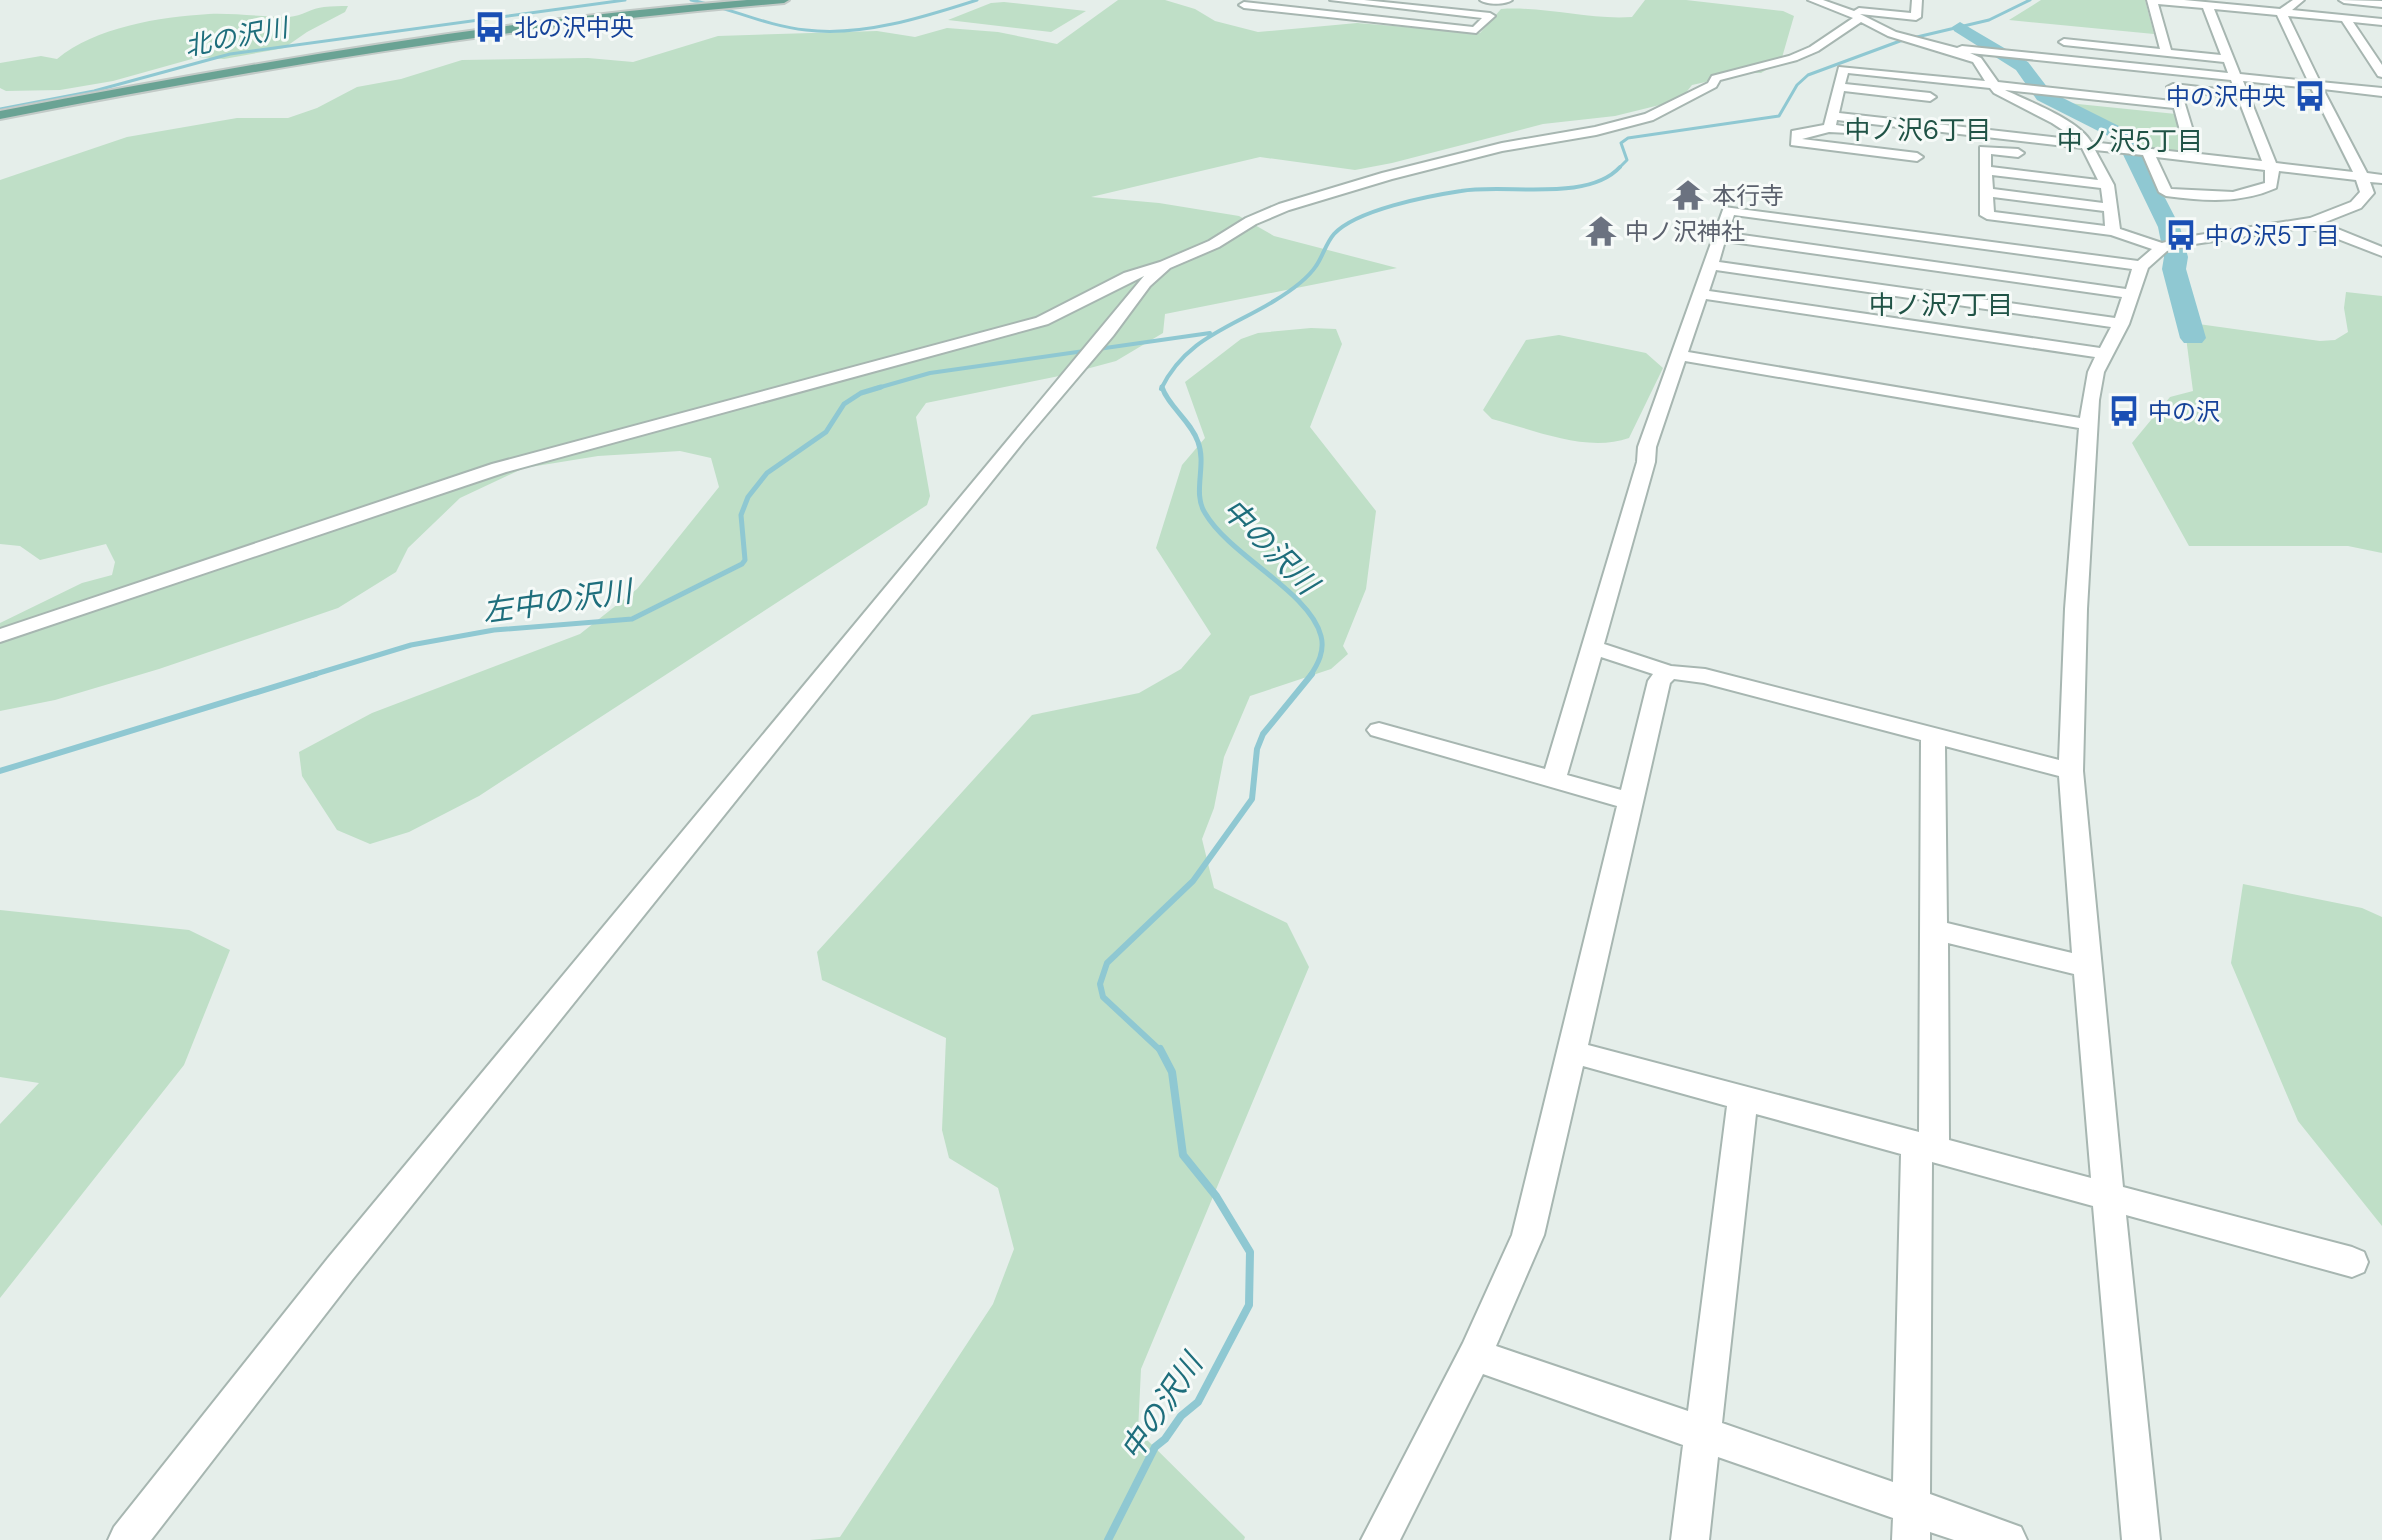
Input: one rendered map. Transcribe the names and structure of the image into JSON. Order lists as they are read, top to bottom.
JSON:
{
  "districts": ["中ノ沢6丁目", "中ノ沢5丁目", "中ノ沢7丁目"],
  "water": ["北の沢川", "中の沢川", "左中の沢川"],
  "places": {
    "bus stop": [
      "北の沢中央",
      "中の沢中央",
      "中の沢5丁目",
      "中の沢"
    ],
    "temple": ["本行寺", "中ノ沢神社"]
  }
}
